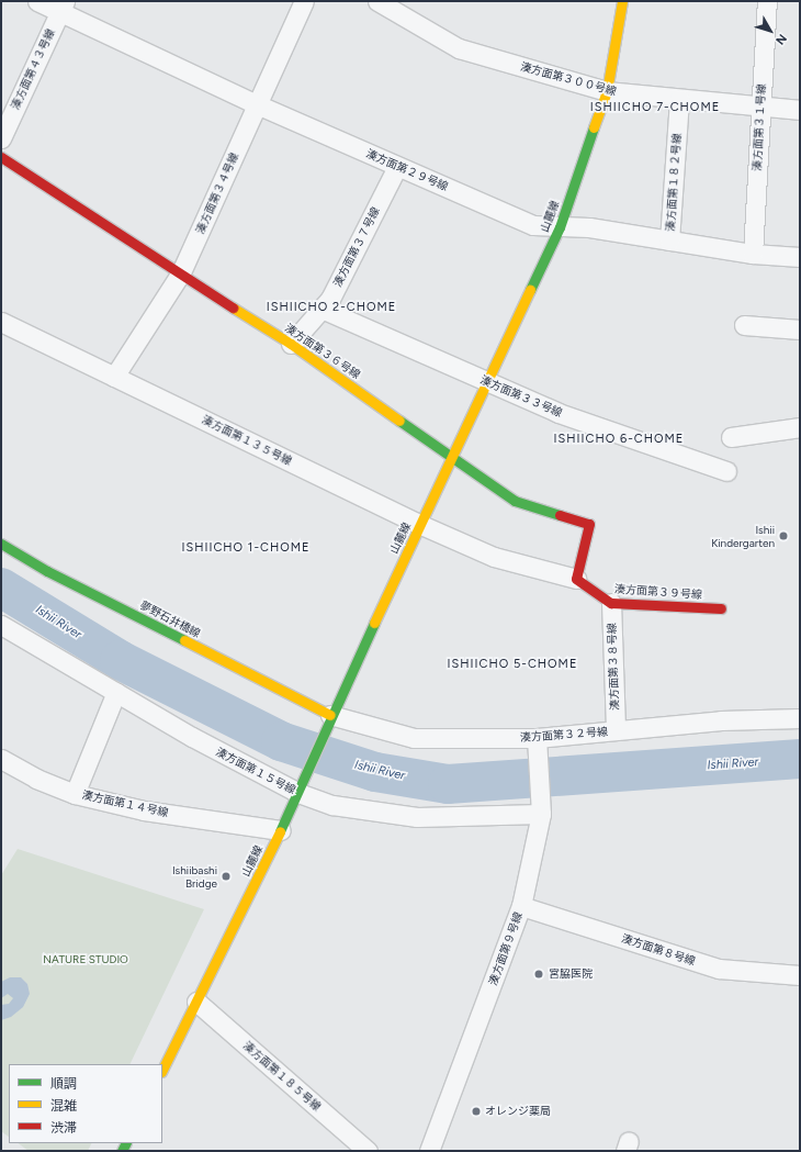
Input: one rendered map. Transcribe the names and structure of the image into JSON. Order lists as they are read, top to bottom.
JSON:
{
  "streets": {
    "street": [
      "湊方面第４３号線",
      "湊方面第３００号線",
      "湊方面第３１号線",
      "湊方面第２９号線",
      "湊方面第１８２号線",
      "湊方面第３４号線",
      "山麓線",
      "湊方面第３７号線",
      "湊方面第３６号線",
      "湊方面第３３号線",
      "湊方面第１３５号線",
      "湊方面第３９号線",
      "夢野石井橋線",
      "湊方面第３８号線",
      "湊方面第３２号線",
      "湊方面第１５号線",
      "湊方面第１４号線",
      "湊方面第９号線",
      "湊方面第８号線",
      "湊方面第１８５号線"
    ]
  },
  "crossings": [
    ["湊方面第４３号線", "湊方面第２９号線"],
    ["湊方面第３００号線", "湊方面第３１号線"],
    ["湊方面第３００号線", "湊方面第１８２号線"],
    ["湊方面第３００号線", "山麓線"],
    ["湊方面第３１号線", "湊方面第２９号線"],
    ["湊方面第２９号線", "湊方面第１８２号線"],
    ["湊方面第２９号線", "湊方面第３４号線"],
    ["湊方面第２９号線", "山麓線"],
    ["湊方面第２９号線", "湊方面第３７号線"],
    ["湊方面第３４号線", "湊方面第３６号線"],
    ["湊方面第３４号線", "湊方面第１３５号線"],
    ["山麓線", "湊方面第３６号線"],
    ["山麓線", "湊方面第３３号線"],
    ["山麓線", "湊方面第１３５号線"],
    ["山麓線", "夢野石井橋線"],
    ["山麓線", "湊方面第３２号線"],
    ["山麓線", "湊方面第１５号線"],
    ["山麓線", "湊方面第１４号線"],
    ["山麓線", "湊方面第１８５号線"],
    ["湊方面第３７号線", "湊方面第３６号線"],
    ["湊方面第３７号線", "湊方面第３３号線"],
    ["湊方面第３６号線", "湊方面第１３５号線"],
    ["湊方面第３６号線", "湊方面第３９号線"],
    ["湊方面第１３５号線", "湊方面第３９号線"],
    ["湊方面第３９号線", "湊方面第３８号線"],
    ["夢野石井橋線", "湊方面第３２号線"],
    ["湊方面第３８号線", "湊方面第３２号線"],
    ["湊方面第３２号線", "湊方面第９号線"],
    ["湊方面第１５号線", "湊方面第９号線"],
    ["湊方面第９号線", "湊方面第８号線"]
  ],
  "districts": [
    "ISHIICHO 7-CHOME",
    "ISHIICHO 2-CHOME",
    "ISHIICHO 6-CHOME",
    "ISHIICHO 1-CHOME",
    "ISHIICHO 5-CHOME"
  ],
  "water": ["Ishii River"],
  "parks": ["NATURE STUDIO"],
  "places": [
    "Ishii Kindergarten",
    "Ishiibashi Bridge",
    "宮脇医院",
    "オレンジ薬局"
  ],
  "legend": ["順調", "混雑", "渋滞"],
  "north": "bottom right"
}
